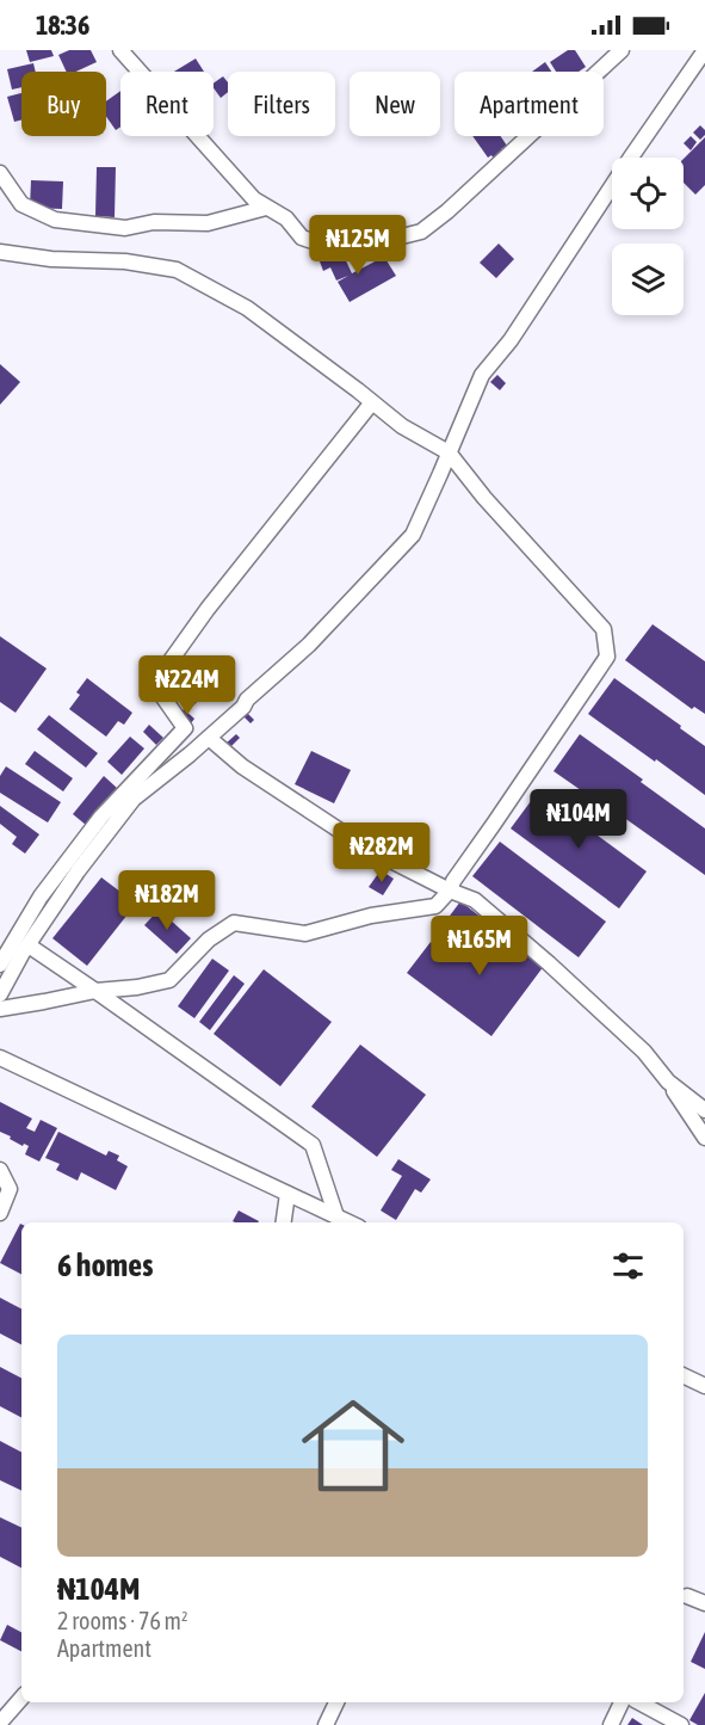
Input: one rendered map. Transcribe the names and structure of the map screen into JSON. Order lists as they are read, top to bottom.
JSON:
{
  "page": {
    "status": "18:36",
    "chip": [
      "Buy",
      "Rent",
      "Filters",
      "New",
      "Apartment"
    ],
    "price": [
      "₦125M",
      "₦224M",
      "₦104M",
      "₦282M",
      "₦182M",
      "₦165M"
    ],
    "heading": "6 homes",
    "list": [
      {
        "name": "₦104M",
        "note": "2 rooms · 76 m² · Apartment"
      }
    ]
  }
}
